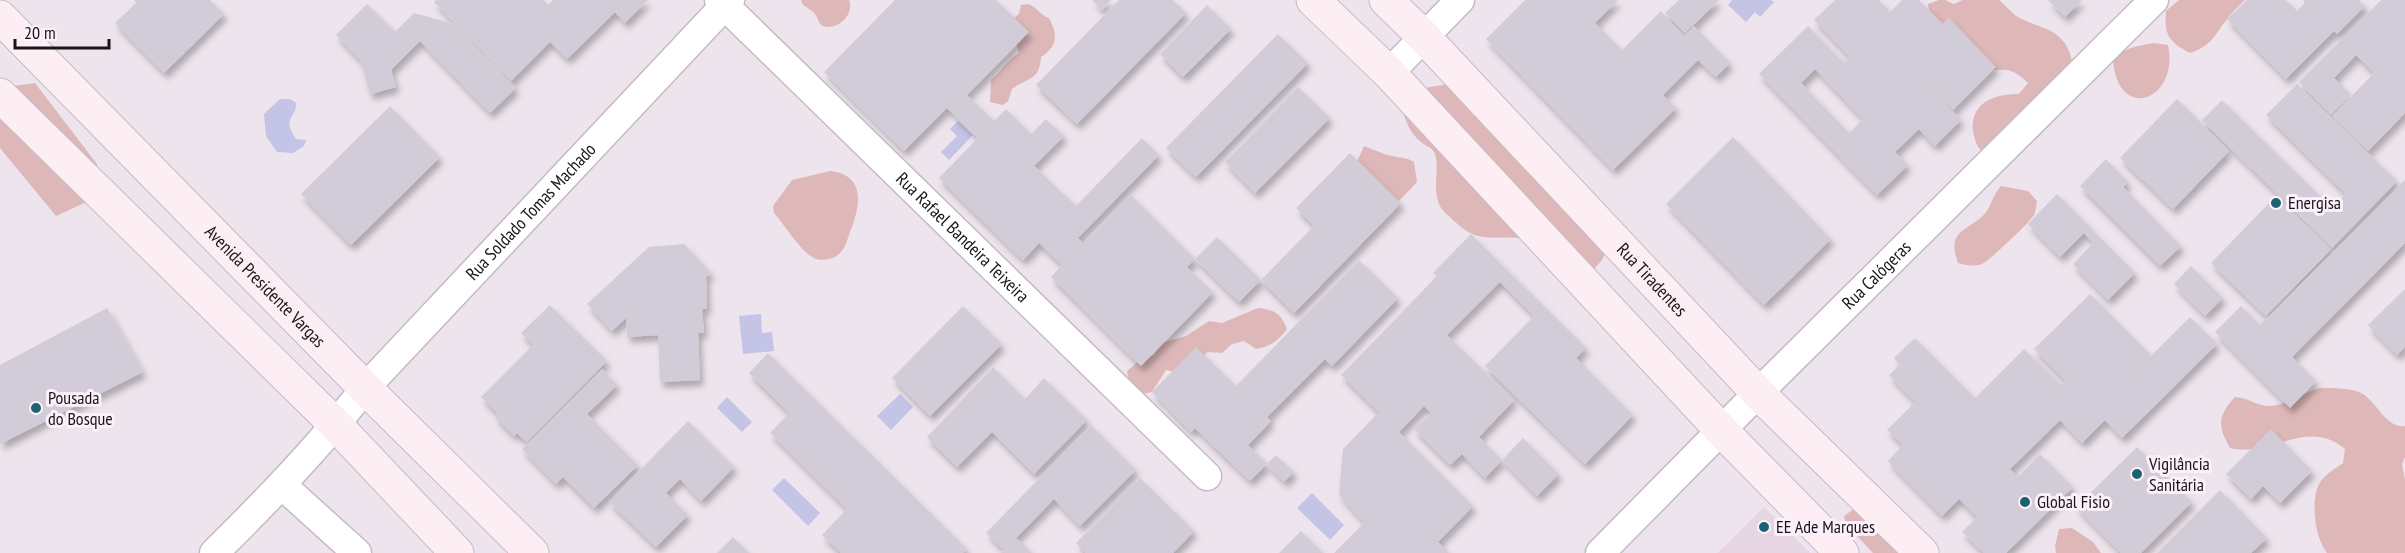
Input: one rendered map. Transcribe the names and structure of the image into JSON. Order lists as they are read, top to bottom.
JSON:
{
  "streets": {
    "main road": ["Rua Tiradentes", "Avenida Presidente Vargas"],
    "street": ["Rua Soldado Tomas Machado", "Rua Rafael Bandeira Teixeira", "Rua Calógeras"]
  },
  "crossings": [
    ["Rua Soldado Tomas Machado", "Rua Rafael Bandeira Teixeira"],
    ["Rua Soldado Tomas Machado", "Avenida Presidente Vargas"],
    ["Rua Calógeras", "Rua Tiradentes"]
  ],
  "places": [
    "Energisa",
    "Pousada do Bosque",
    "Vigilância Sanitária",
    "Global Fisio",
    "EE Ade Marques"
  ],
  "scale_bar": "20 m"
}
